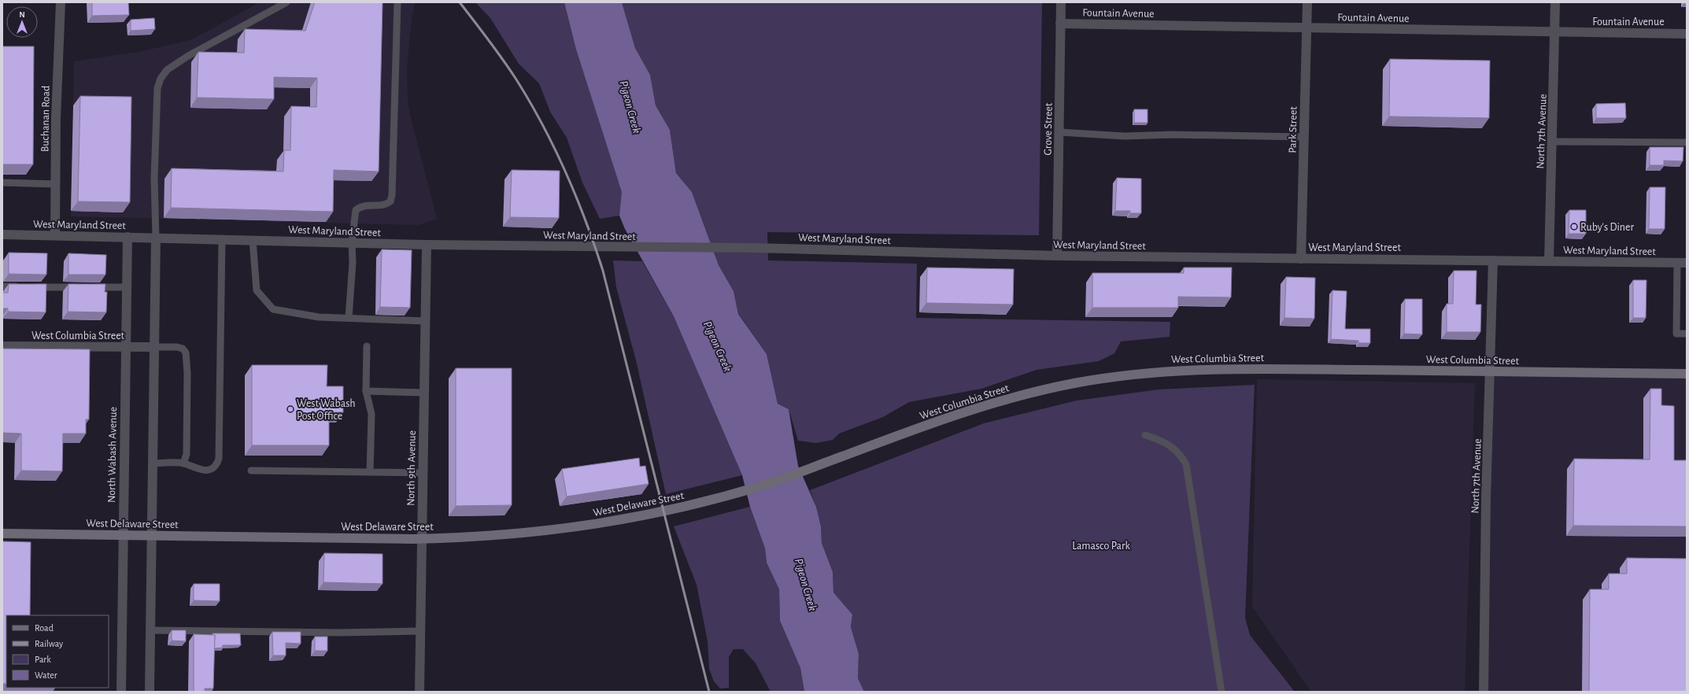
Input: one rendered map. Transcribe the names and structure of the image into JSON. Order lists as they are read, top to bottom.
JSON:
{
  "streets": {
    "main road": ["West Columbia Street", "West Delaware Street"],
    "street": [
      "Fountain Avenue",
      "Buchanan Road",
      "Grove Street",
      "Park Street",
      "North 7th Avenue",
      "West Maryland Street",
      "North Wabash Avenue",
      "North 9th Avenue"
    ]
  },
  "crossings": [
    ["Fountain Avenue", "Grove Street"],
    ["Fountain Avenue", "Park Street"],
    ["Fountain Avenue", "North 7th Avenue"],
    ["Buchanan Road", "West Maryland Street"],
    ["Grove Street", "West Maryland Street"],
    ["Park Street", "West Maryland Street"],
    ["North 7th Avenue", "West Maryland Street"],
    ["North 7th Avenue", "West Columbia Street"],
    ["West Maryland Street", "North Wabash Avenue"],
    ["West Maryland Street", "North 9th Avenue"],
    ["West Columbia Street", "North Wabash Avenue"],
    ["West Columbia Street", "West Delaware Street"],
    ["North Wabash Avenue", "West Delaware Street"]
  ],
  "water": ["Pigeon Creek"],
  "parks": ["Lamasco Park"],
  "places": ["Ruby's Diner", "West Wabash Post Office"],
  "legend": [
    "Road",
    "Railway",
    "Park",
    "Water"
  ],
  "north": "top"
}
